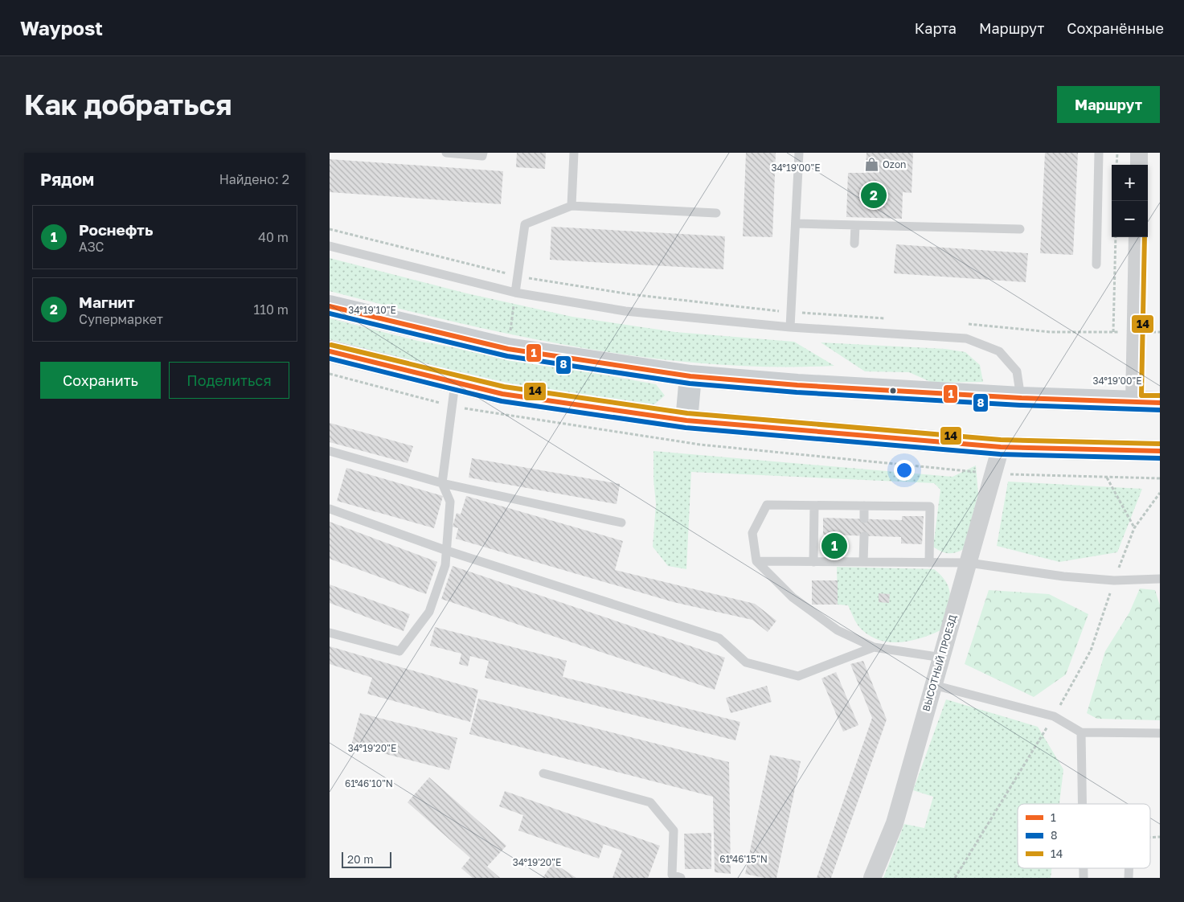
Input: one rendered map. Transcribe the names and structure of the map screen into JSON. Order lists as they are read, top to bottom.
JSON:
{
  "streets": {
    "street": ["ВЫСОТНЫЙ ПРОЕЗД"]
  },
  "places": {
    "shop": ["Ozon"]
  },
  "lines": ["transit line 14", "transit line 1", "transit line 8"],
  "legend": ["1", "8", "14"],
  "scale_bar": "20 m",
  "page": {
    "header": "Waypost",
    "nav": ["Карта", "Маршрут", "Сохранённые"],
    "buttons": [
      "Маршрут",
      ["Сохранить", "Поделиться"]
    ],
    "title": "Как добраться",
    "heading": ["Рядом", "Найдено: 2"],
    "map_buttons": ["+", "−"],
    "pins": ["2", "1"],
    "list": [
      {
        "mark": "1",
        "name": "Роснефть",
        "note": "АЗС",
        "value": "40 m"
      },
      {
        "mark": "2",
        "name": "Магнит",
        "note": "Супермаркет",
        "value": "110 m"
      }
    ],
    "scale": "20 m"
  },
  "coordinates": [
    "34°19'00\"E",
    "34°19'10\"E",
    "34°19'20\"E",
    "61°46'10\"N",
    "61°46'15\"N"
  ]
}
